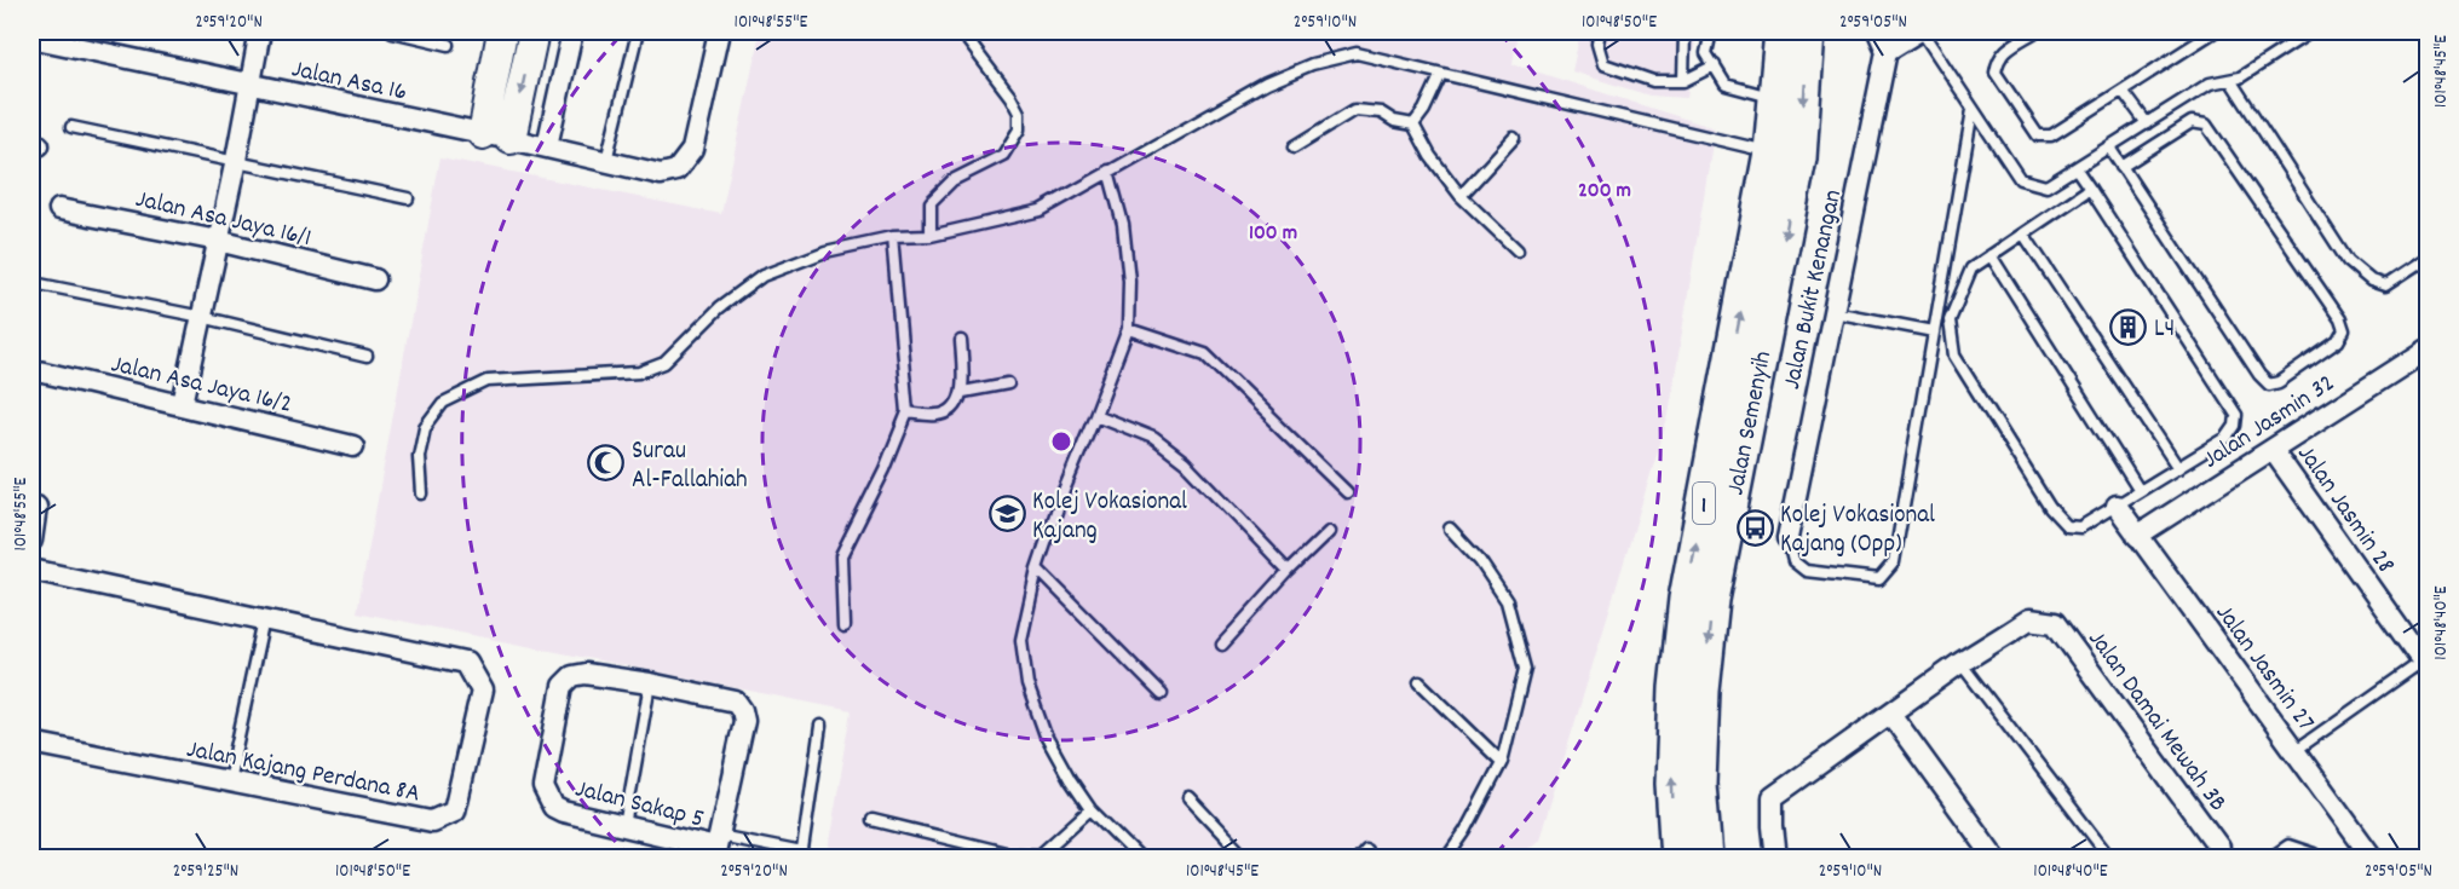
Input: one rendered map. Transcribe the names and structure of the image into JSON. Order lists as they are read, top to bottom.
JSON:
{
  "streets": {
    "main road": ["Jalan Semenyih", "1"],
    "street": [
      "Jalan Asa 16",
      "Jalan Asa Jaya 16/1",
      "Jalan Bukit Kenangan",
      "Jalan Asa Jaya 16/2",
      "Jalan Jasmin 32",
      "Jalan Jasmin 28",
      "Jalan Jasmin 27",
      "Jalan Damai Mewah 3B",
      "Jalan Kajang Perdana 8A",
      "Jalan Sakap 5"
    ]
  },
  "crossings": [
    ["Jalan Jasmin 32", "Jalan Jasmin 28"],
    ["Jalan Jasmin 32", "Jalan Jasmin 27"]
  ],
  "places": {
    "building": ["L4"],
    "mosque": ["Surau Al-Fallahiah"],
    "school or university": ["Kolej Vokasional Kajang"],
    "bus stop": ["Kolej Vokasional Kajang (Opp)"]
  },
  "coordinates": [
    "2°59'20\"N",
    "101°48'55\"E",
    "2°59'10\"N",
    "101°48'50\"E",
    "2°59'05\"N",
    "101°48'45\"E",
    "101°48'40\"E",
    "2°59'25\"N"
  ],
  "rings": ["200 m", "100 m"]
}
